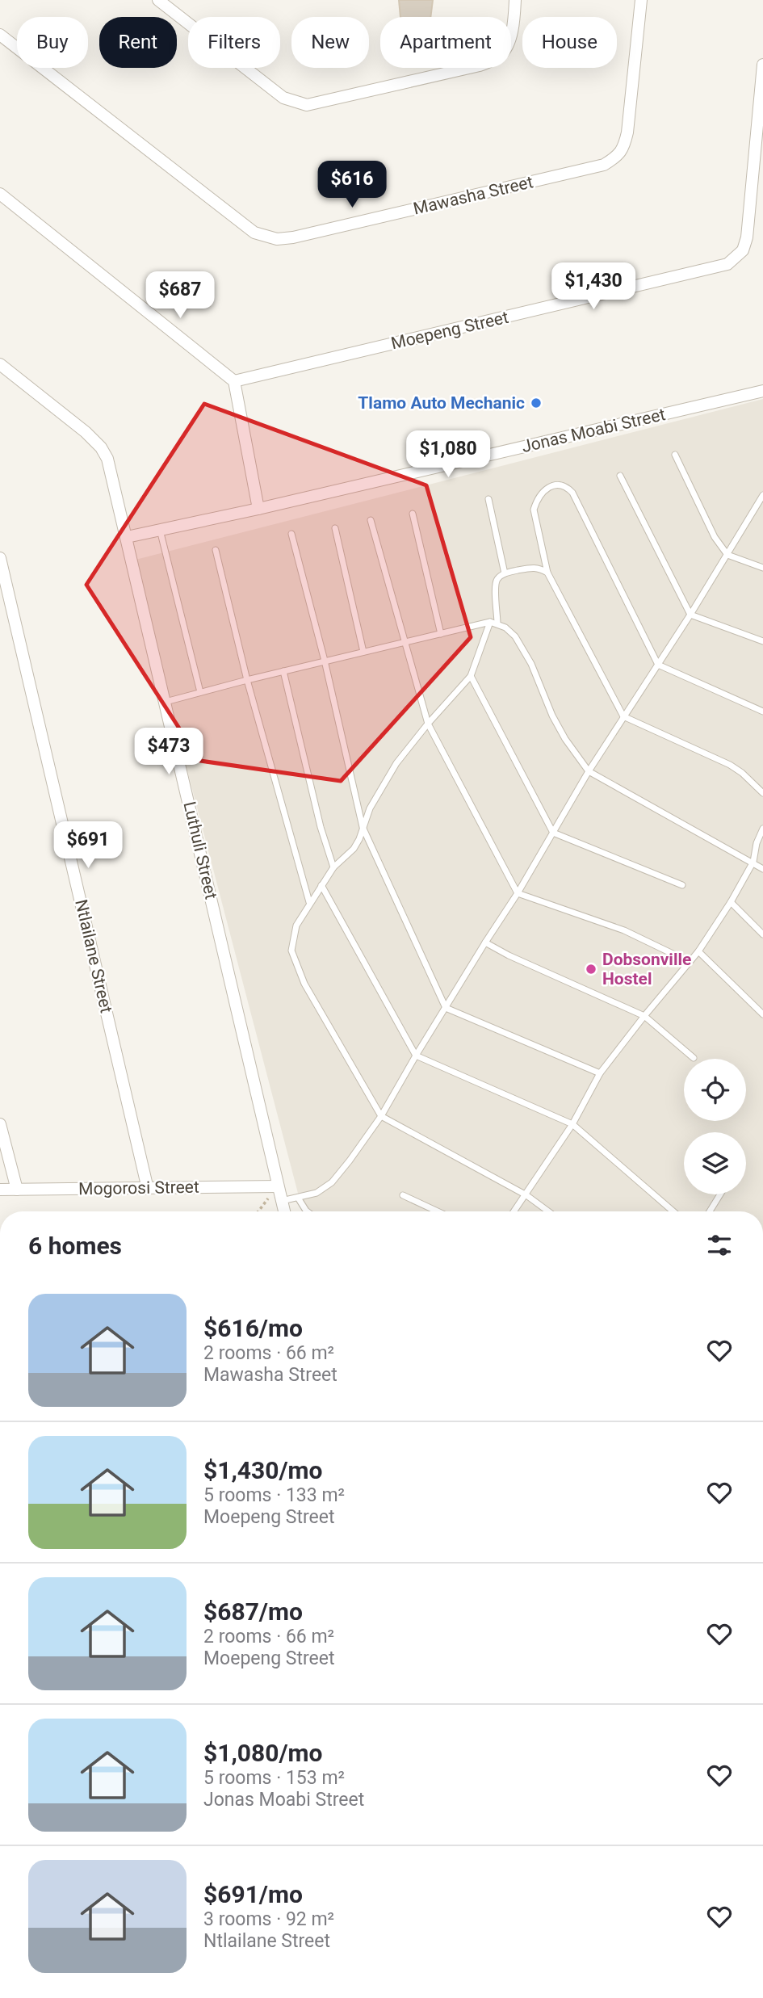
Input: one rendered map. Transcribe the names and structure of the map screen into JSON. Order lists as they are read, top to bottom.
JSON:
{
  "streets": {
    "street": [
      "Mawasha Street",
      "Moepeng Street",
      "Jonas Moabi Street",
      "Luthuli Street",
      "Ntlailane Street",
      "Mogorosi Street"
    ]
  },
  "crossings": [
    ["Jonas Moabi Street", "Luthuli Street"],
    ["Luthuli Street", "Mogorosi Street"],
    ["Ntlailane Street", "Mogorosi Street"]
  ],
  "places": ["Tlamo Auto Mechanic", "Dobsonville Hostel"],
  "page": {
    "chip": [
      "Buy",
      "Rent",
      "Filters",
      "New",
      "Apartment",
      "House"
    ],
    "price": [
      "$616",
      "$1,430",
      "$687",
      "$1,080",
      "$473",
      "$691"
    ],
    "heading": "6 homes",
    "list": [
      {
        "name": "$616/mo",
        "note": "2 rooms · 66 m² · Mawasha Street"
      },
      {
        "name": "$1,430/mo",
        "note": "5 rooms · 133 m² · Moepeng Street"
      },
      {
        "name": "$687/mo",
        "note": "2 rooms · 66 m² · Moepeng Street"
      },
      {
        "name": "$1,080/mo",
        "note": "5 rooms · 153 m² · Jonas Moabi Street"
      },
      {
        "name": "$691/mo",
        "note": "3 rooms · 92 m² · Ntlailane Street"
      }
    ]
  }
}
